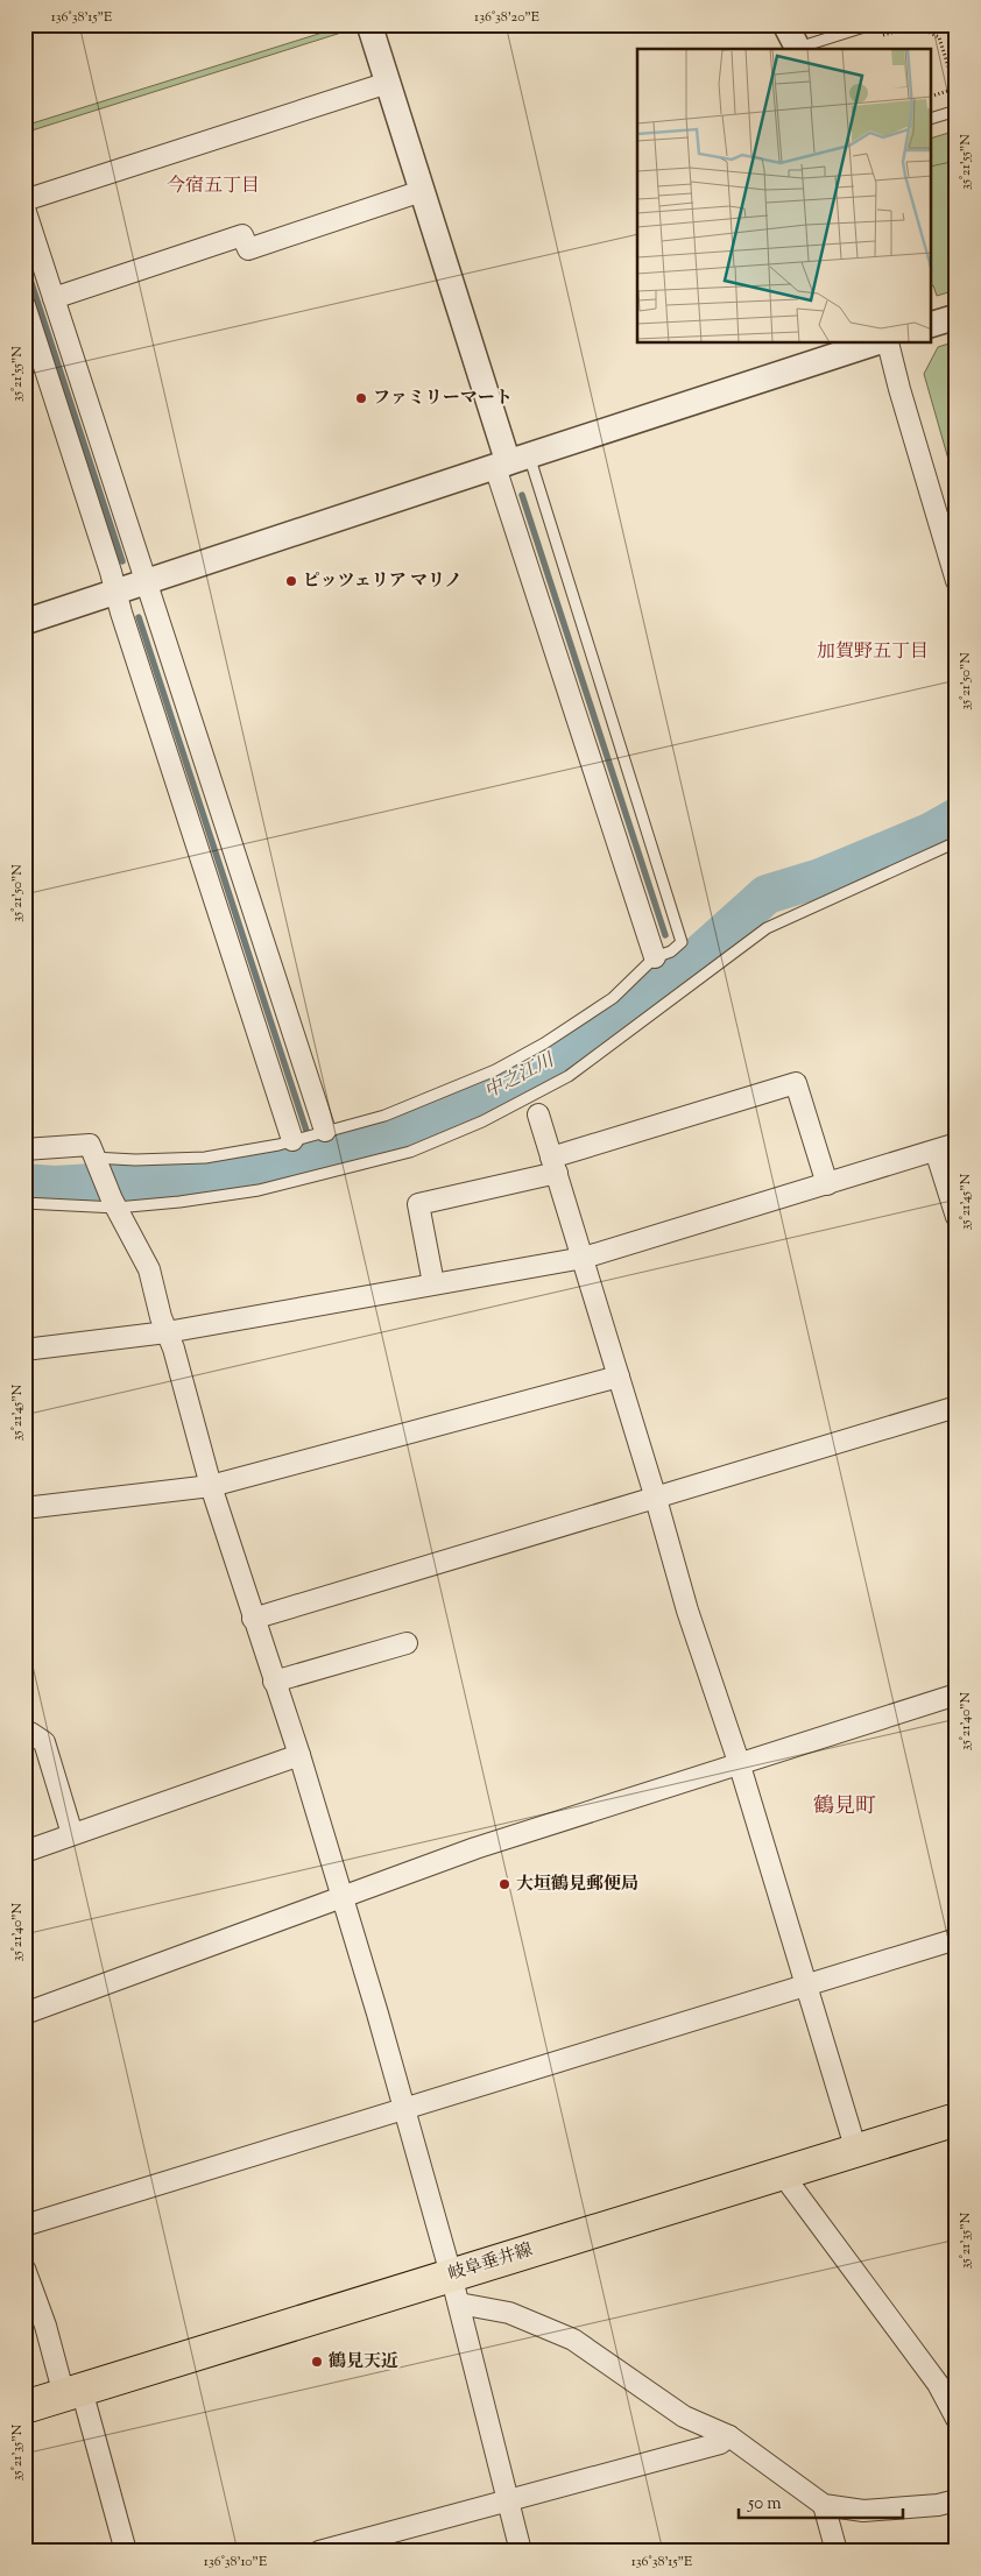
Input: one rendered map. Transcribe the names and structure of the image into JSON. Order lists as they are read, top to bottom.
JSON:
{
  "streets": {
    "main road": ["岐阜垂井線"]
  },
  "districts": ["今宿五丁目", "加賀野五丁目", "鶴見町"],
  "water": ["中之江川"],
  "places": [
    "ファミリーマート",
    "ピッツェリア マリノ",
    "大垣鶴見郵便局",
    "鶴見天近"
  ],
  "scale_bar": "50 m",
  "coordinates": [
    "136°38'15\"E",
    "136°38'20\"E",
    "35°21'55\"N",
    "35°21'50\"N",
    "35°21'45\"N",
    "35°21'40\"N",
    "35°21'35\"N",
    "136°38'10\"E"
  ]
}
